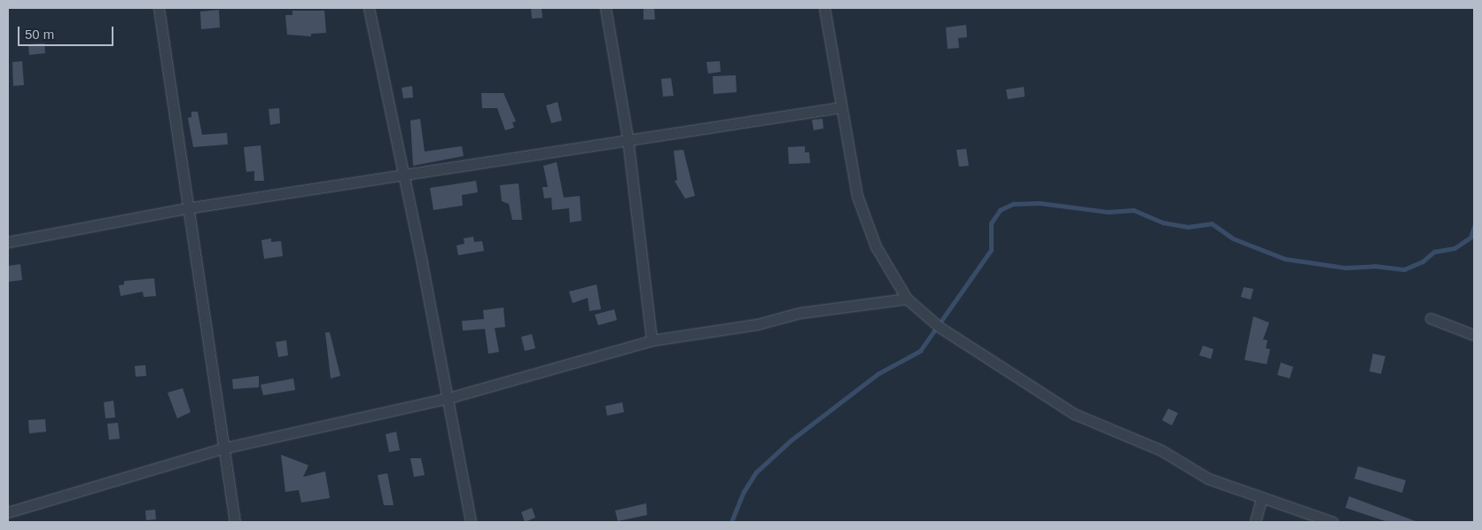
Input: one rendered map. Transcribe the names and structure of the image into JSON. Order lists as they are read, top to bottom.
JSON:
{
  "scale_bar": "50 m"
}
